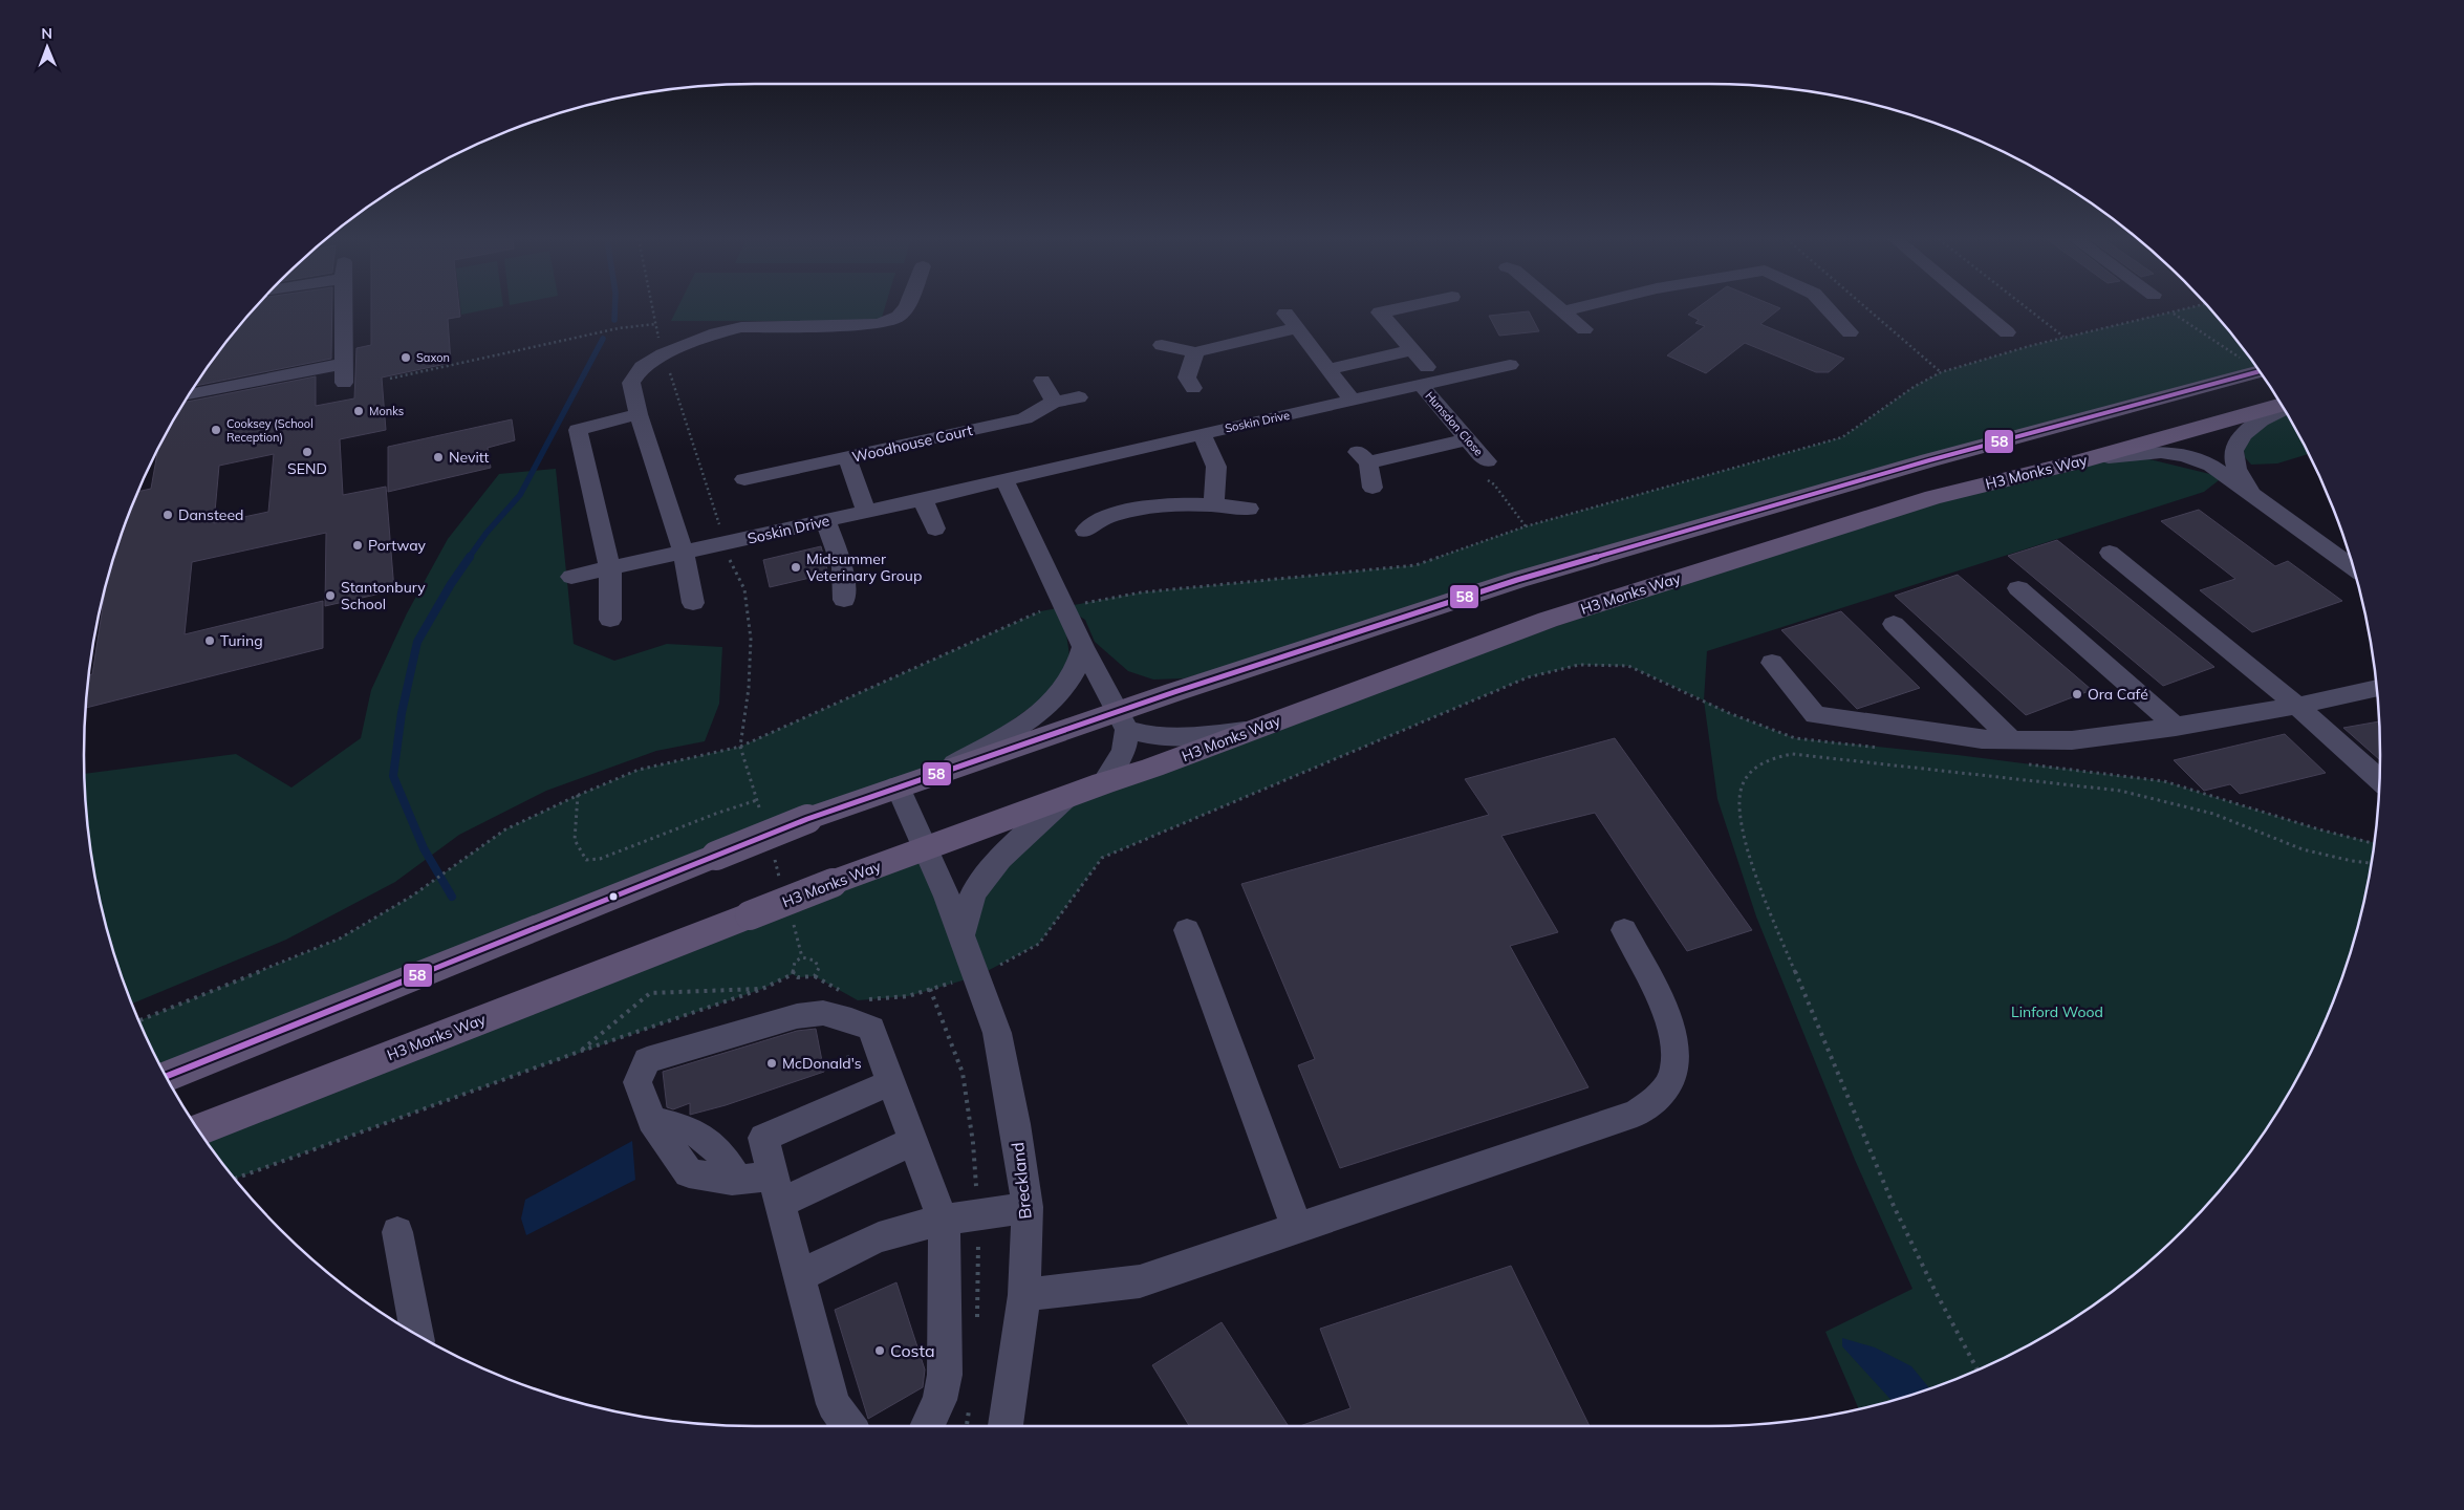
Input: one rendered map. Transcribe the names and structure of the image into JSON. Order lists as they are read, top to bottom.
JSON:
{
  "streets": {
    "main road": ["H3 Monks Way"],
    "street": [
      "Soskin Drive",
      "Hunsdon Close",
      "Woodhouse Court",
      "Breckland"
    ]
  },
  "crossings": [
    ["Soskin Drive", "Hunsdon Close"],
    ["H3 Monks Way", "Breckland"]
  ],
  "parks": ["Linford Wood"],
  "places": [
    "Saxon",
    "Monks",
    "Cooksey (School Reception)",
    "SEND",
    "Nevitt",
    "Dansteed",
    "Portway",
    "Midsummer Veterinary Group",
    "Stantonbury School",
    "Turing",
    "Ora Café",
    "McDonald's",
    "Costa"
  ],
  "lines": ["transit line 58"],
  "north": "top"
}
